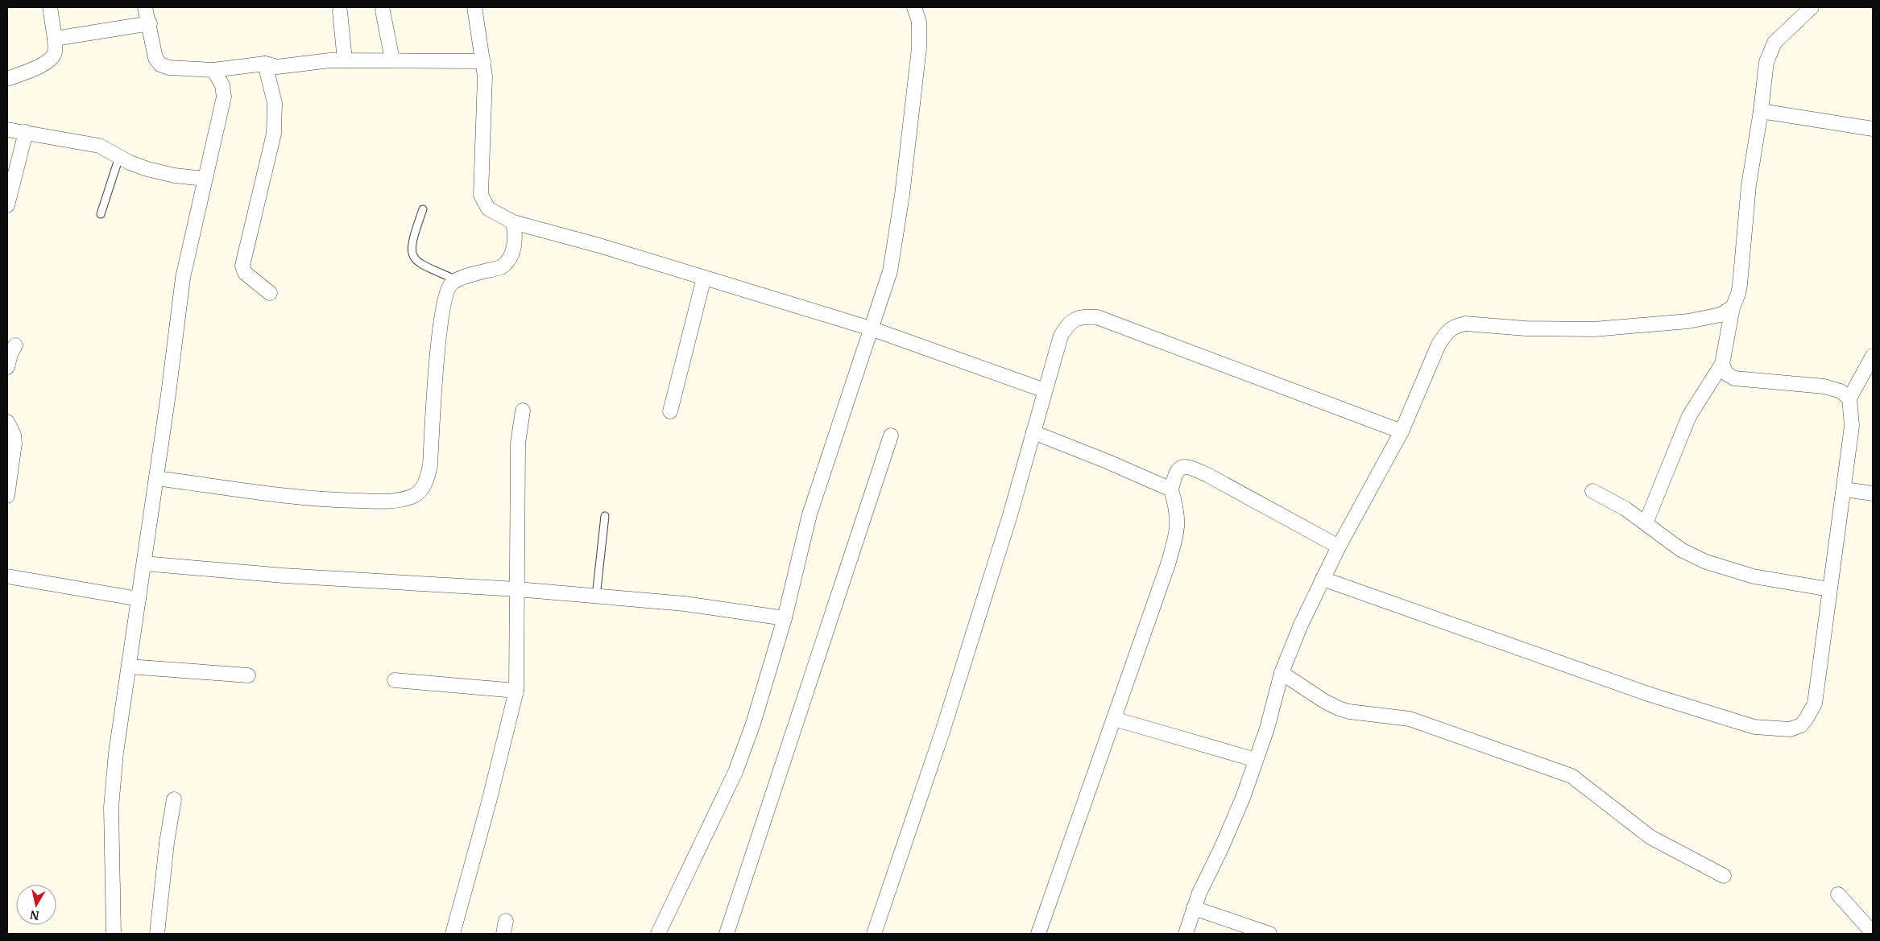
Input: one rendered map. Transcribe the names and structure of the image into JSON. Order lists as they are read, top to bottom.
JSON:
{
  "north": "bottom"
}
